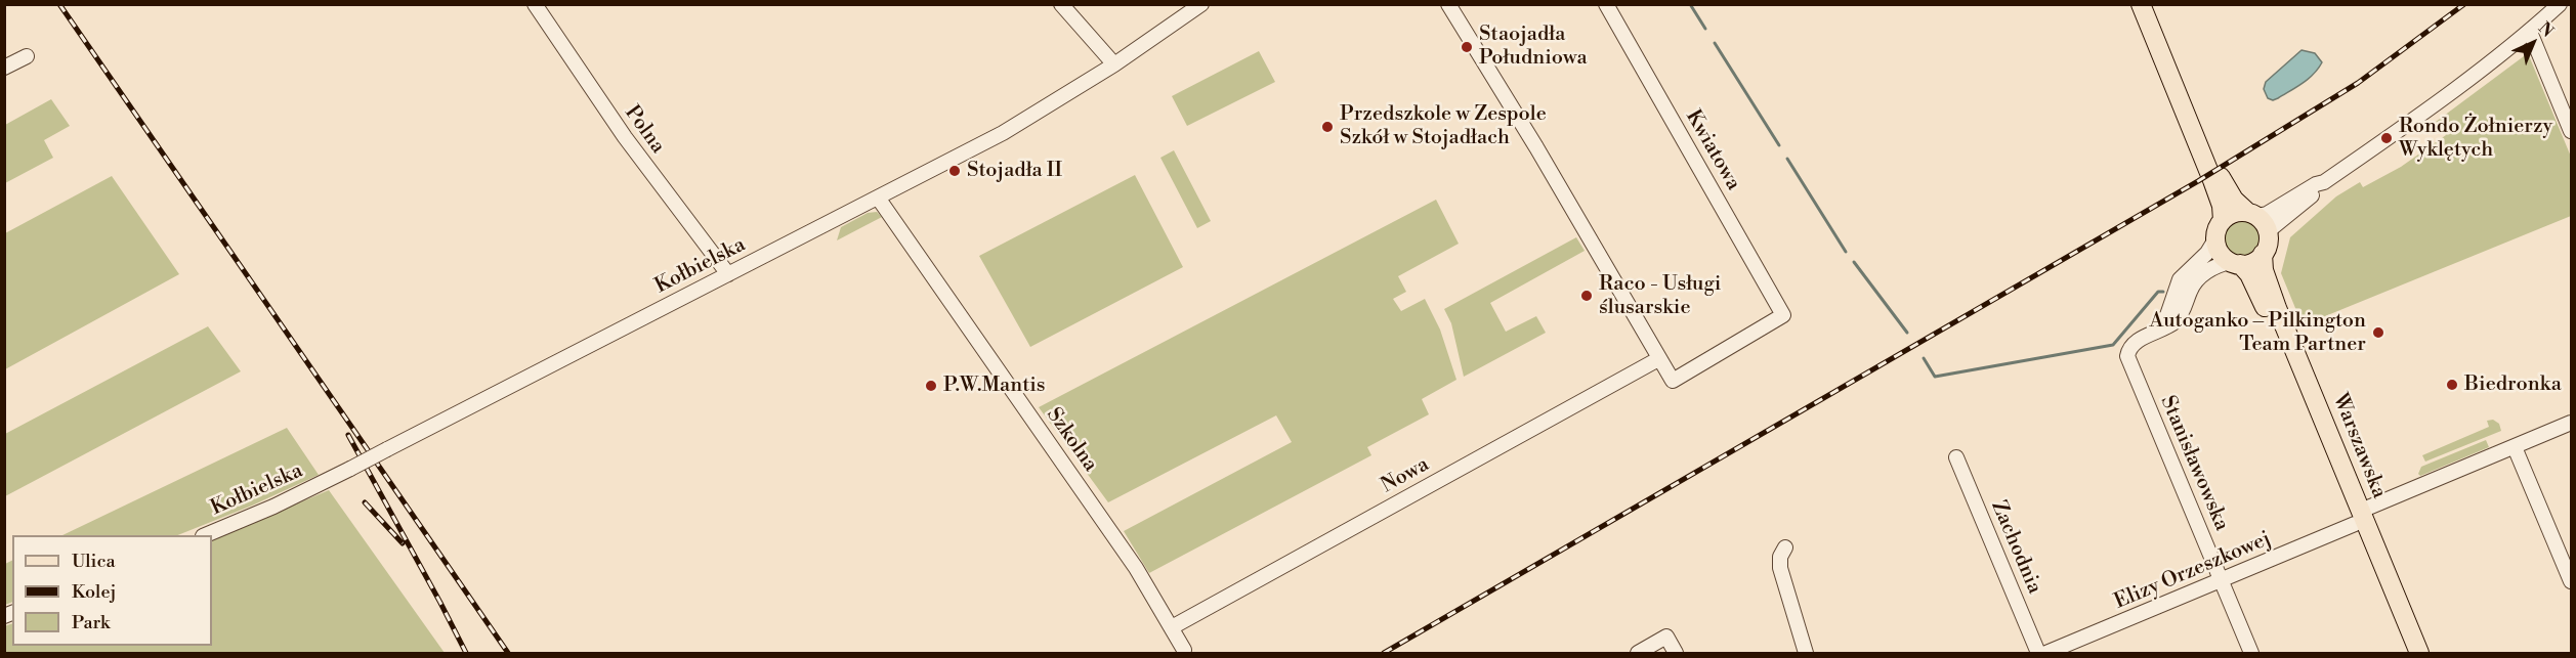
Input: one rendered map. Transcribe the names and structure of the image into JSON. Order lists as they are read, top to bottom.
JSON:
{
  "streets": {
    "main road": ["Warszawska"],
    "street": [
      "Polna",
      "Kwiatowa",
      "Kołbielska",
      "Szkolna",
      "Stanisławowska",
      "Nowa",
      "Zachodnia",
      "Elizy Orzeszkowej"
    ]
  },
  "crossings": [
    ["Polna", "Kołbielska"],
    ["Kwiatowa", "Nowa"],
    ["Kołbielska", "Szkolna"],
    ["Szkolna", "Nowa"],
    ["Warszawska", "Elizy Orzeszkowej"],
    ["Stanisławowska", "Elizy Orzeszkowej"]
  ],
  "places": [
    "Staojadła Południowa",
    "Przedszkole w Zespole Szkół w Stojadłach",
    "Rondo Żołnierzy Wyklętych",
    "Stojadła II",
    "Raco - Usługi ślusarskie",
    "Autoganko – Pilkington Team Partner",
    "Biedronka",
    "P.W.Mantis"
  ],
  "legend": ["Ulica", "Kolej", "Park"],
  "north": "top right"
}
